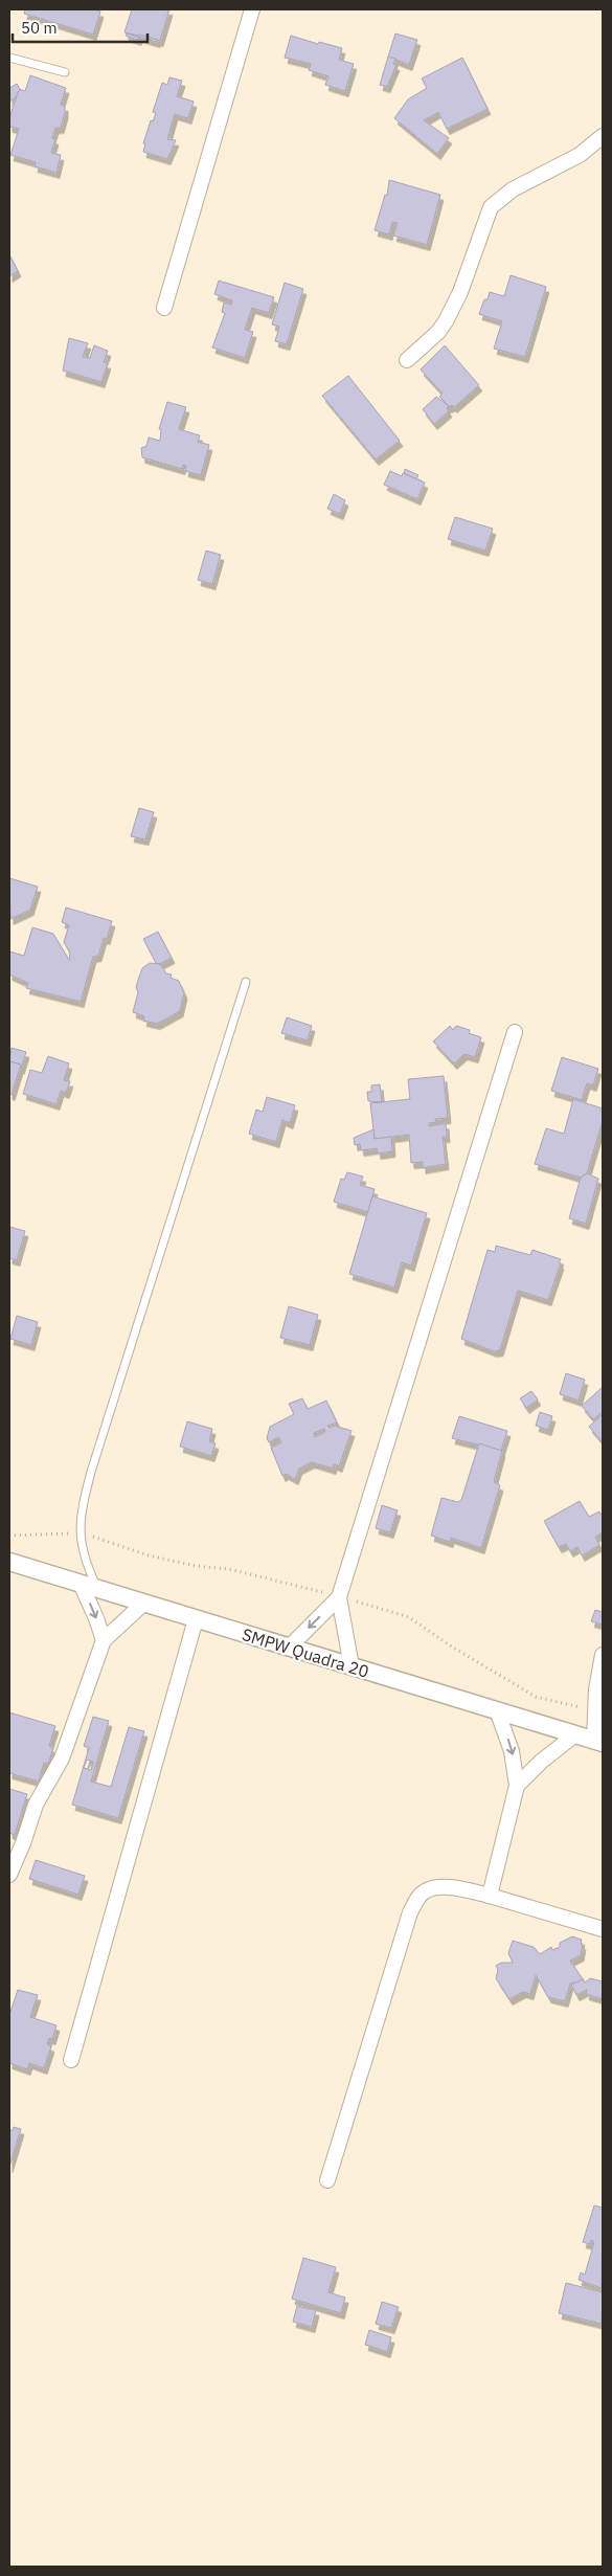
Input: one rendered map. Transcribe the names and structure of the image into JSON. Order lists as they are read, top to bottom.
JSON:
{
  "streets": {
    "street": ["SMPW Quadra 20"]
  },
  "scale_bar": "50 m"
}
